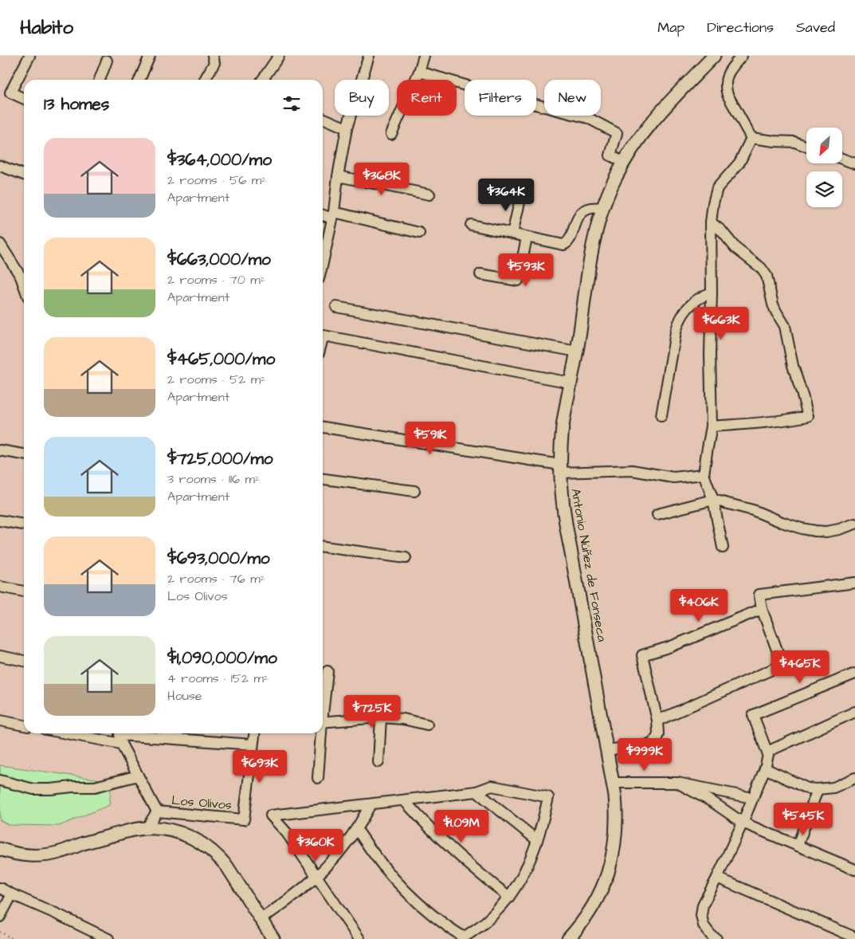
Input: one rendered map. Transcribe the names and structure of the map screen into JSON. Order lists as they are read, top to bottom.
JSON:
{
  "streets": {
    "main road": ["Antonio Núñez de Fonseca"],
    "street": ["Los Olivos"]
  },
  "north": "bottom left",
  "page": {
    "header": "Habito",
    "nav": ["Map", "Directions", "Saved"],
    "chip": [
      "Buy",
      "Rent",
      "Filters",
      "New"
    ],
    "heading": "13 homes",
    "list": [
      {
        "name": "$364,000/mo",
        "note": "2 rooms · 56 m² · Apartment"
      },
      {
        "name": "$663,000/mo",
        "note": "2 rooms · 70 m² · Apartment"
      },
      {
        "name": "$465,000/mo",
        "note": "2 rooms · 52 m² · Apartment"
      },
      {
        "name": "$725,000/mo",
        "note": "3 rooms · 116 m² · Apartment"
      },
      {
        "name": "$693,000/mo",
        "note": "2 rooms · 76 m² · Los Olivos"
      },
      {
        "name": "$1,090,000/mo",
        "note": "4 rooms · 152 m² · House"
      }
    ],
    "price": [
      "$368K",
      "$364K",
      "$593K",
      "$663K",
      "$591K",
      "$406K",
      "$465K",
      "$725K",
      "$999K",
      "$693K",
      "$545K",
      "$1.09M",
      "$360K"
    ]
  }
}
